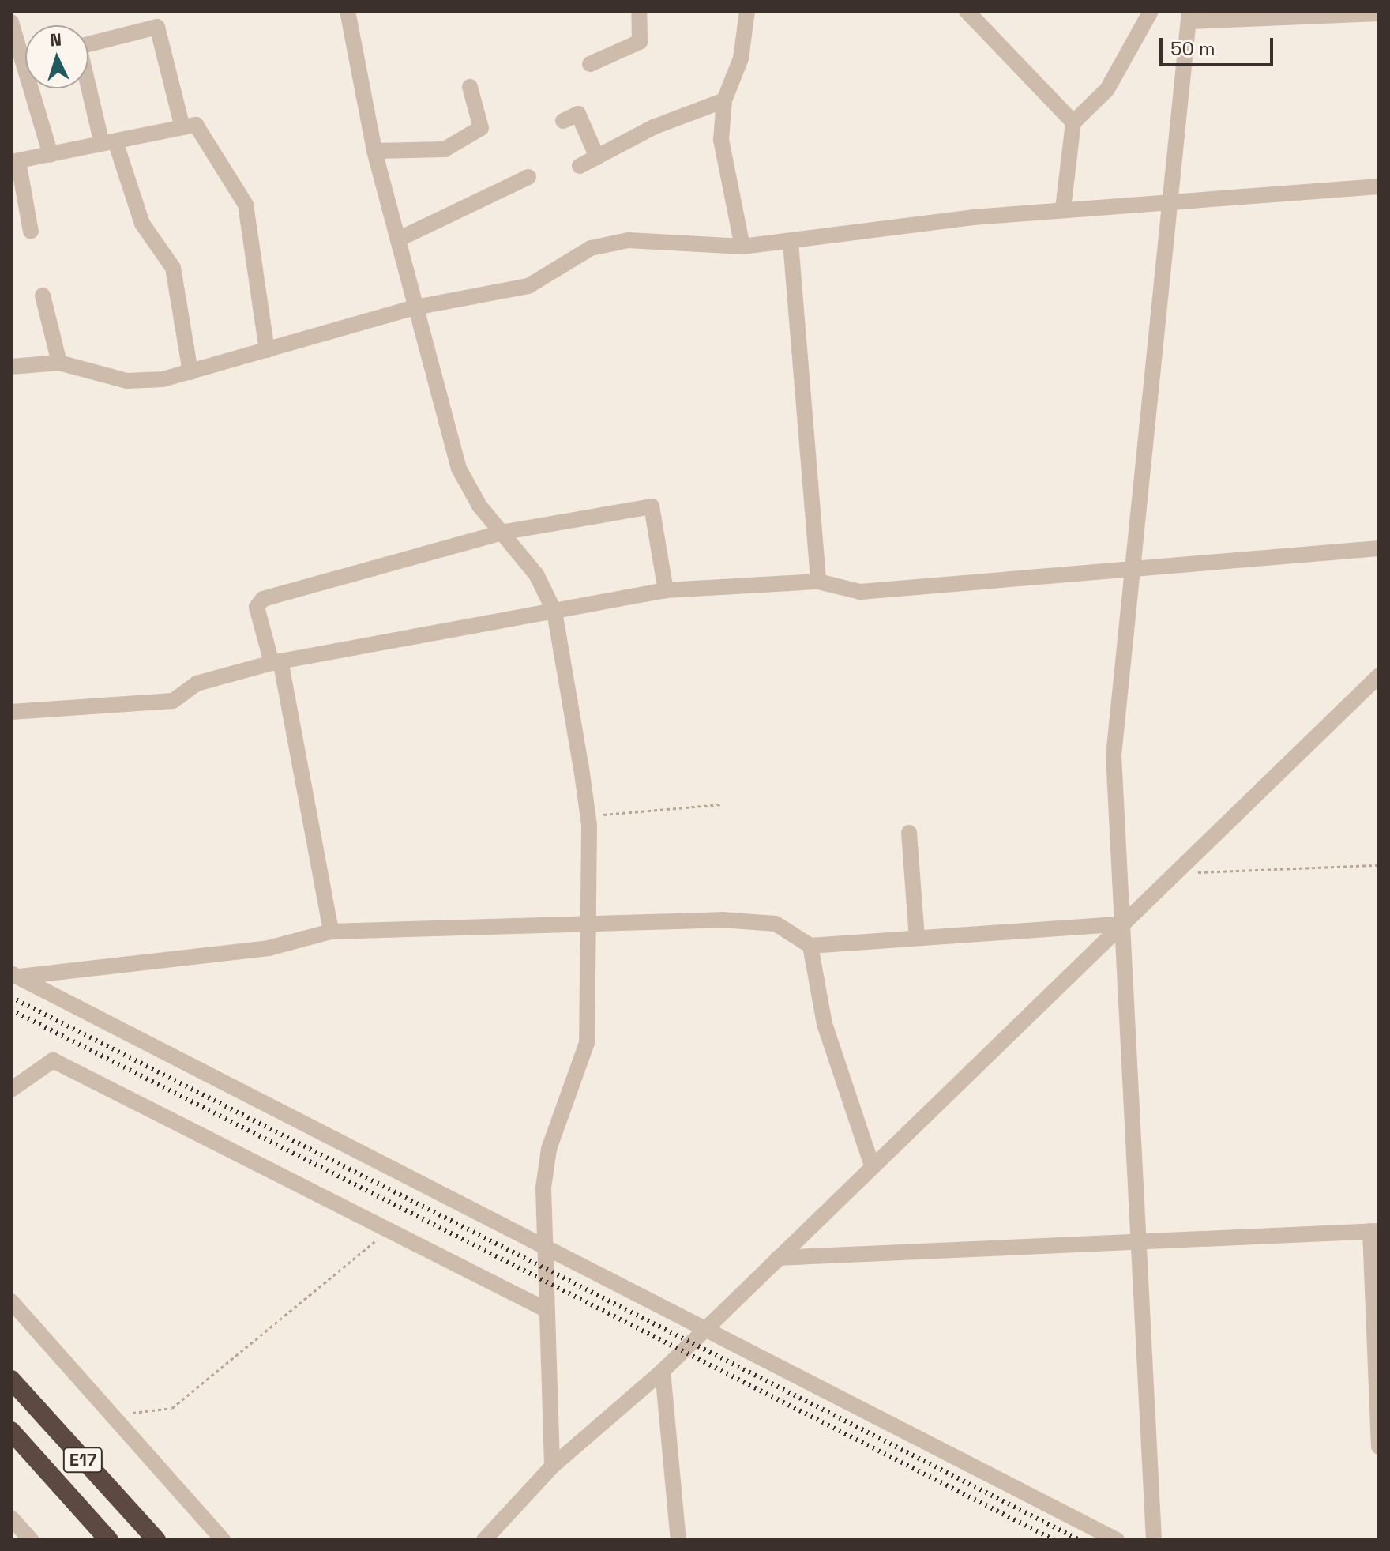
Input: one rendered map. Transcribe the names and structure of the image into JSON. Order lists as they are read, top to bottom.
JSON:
{
  "streets": {
    "highway": ["E17"]
  },
  "scale_bar": "50 m",
  "north": "top"
}
